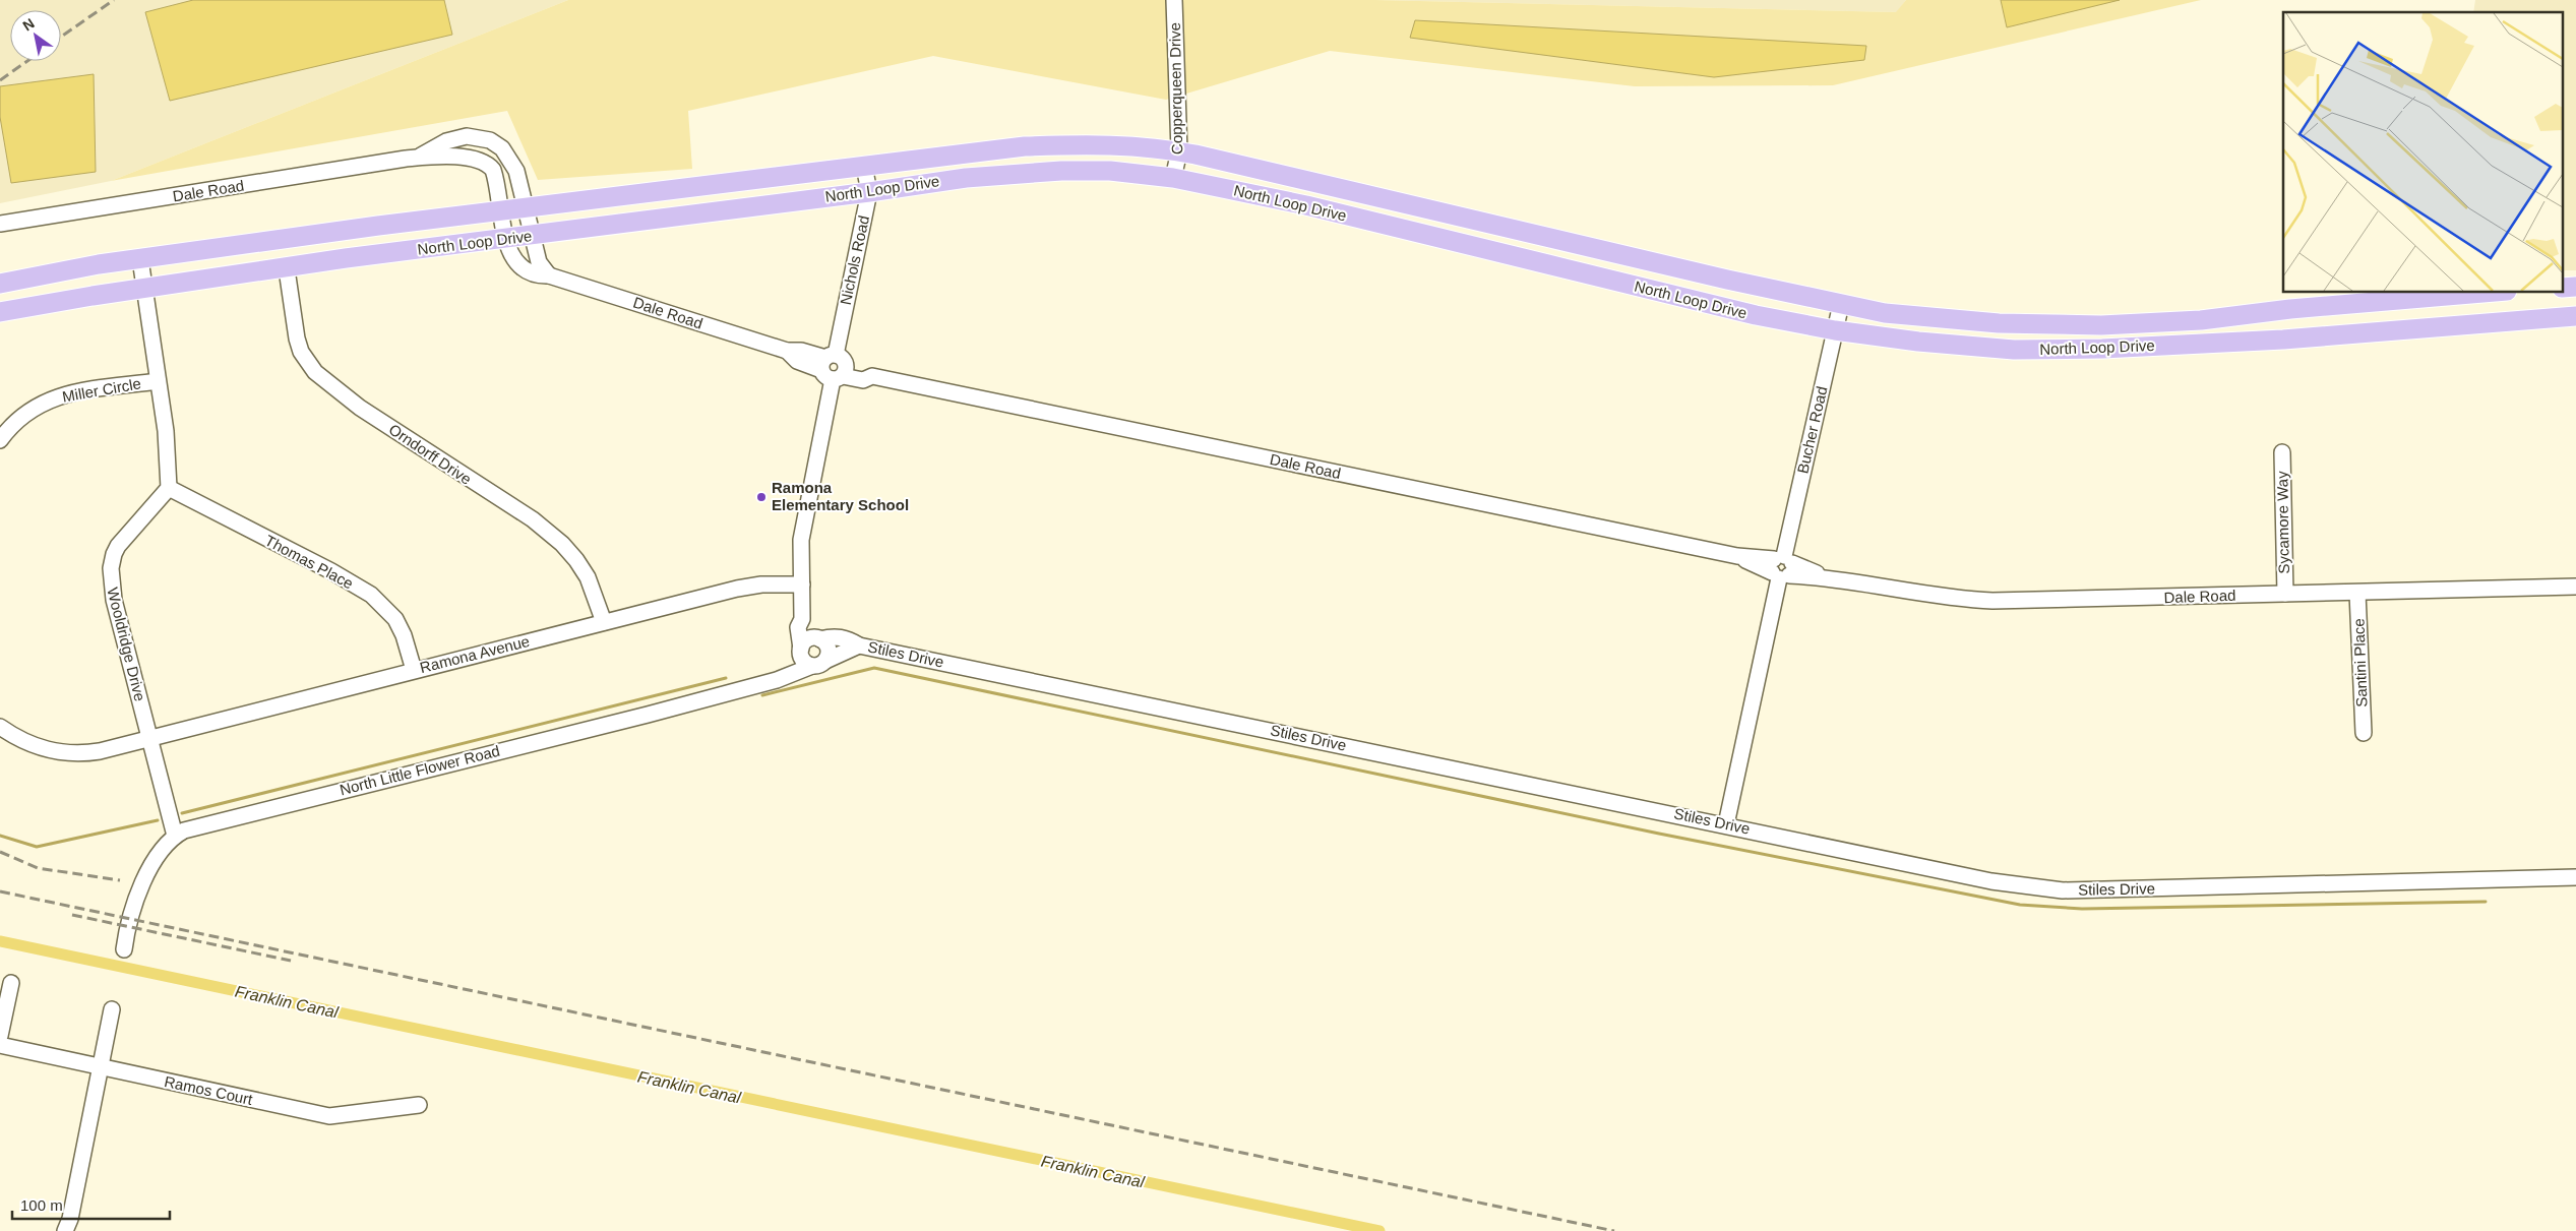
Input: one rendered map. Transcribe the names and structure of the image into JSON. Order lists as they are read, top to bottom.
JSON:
{
  "streets": {
    "main road": ["North Loop Drive"],
    "street": [
      "Copperqueen Drive",
      "Dale Road",
      "Nichols Road",
      "Miller Circle",
      "Bucher Road",
      "Orndorff Drive",
      "Sycamore Way",
      "Thomas Place",
      "Wooldridge Drive",
      "Ramona Avenue",
      "Stiles Drive",
      "Santini Place",
      "North Little Flower Road",
      "Ramos Court"
    ]
  },
  "crossings": [
    ["Copperqueen Drive", "North Loop Drive"],
    ["North Loop Drive", "Dale Road"],
    ["North Loop Drive", "Nichols Road"],
    ["North Loop Drive", "Bucher Road"],
    ["North Loop Drive", "Orndorff Drive"],
    ["Dale Road", "Nichols Road"],
    ["Dale Road", "Bucher Road"],
    ["Dale Road", "Sycamore Way"],
    ["Dale Road", "Santini Place"],
    ["Nichols Road", "Ramona Avenue"],
    ["Nichols Road", "Stiles Drive"],
    ["Nichols Road", "North Little Flower Road"],
    ["Bucher Road", "Stiles Drive"],
    ["Orndorff Drive", "Ramona Avenue"],
    ["Thomas Place", "Wooldridge Drive"],
    ["Thomas Place", "Ramona Avenue"],
    ["Wooldridge Drive", "Ramona Avenue"],
    ["Wooldridge Drive", "North Little Flower Road"],
    ["Stiles Drive", "North Little Flower Road"]
  ],
  "water": ["Franklin Canal"],
  "places": ["Ramona Elementary School"],
  "scale_bar": "100 m",
  "north": "top left"
}
